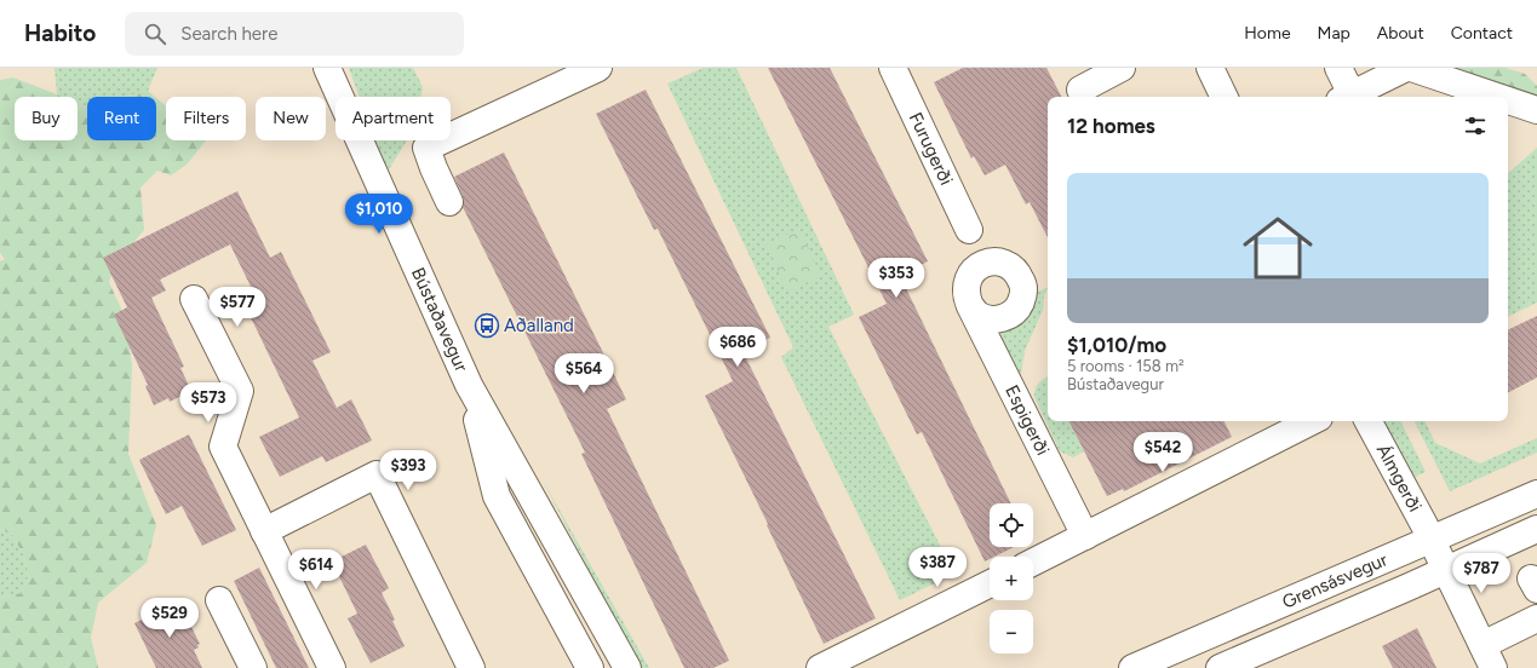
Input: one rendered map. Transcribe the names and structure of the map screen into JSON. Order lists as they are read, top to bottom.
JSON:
{
  "streets": {
    "street": [
      "Furugerði",
      "Bústaðavegur",
      "Espigerði",
      "Álmgerði",
      "Grensásvegur"
    ]
  },
  "crossings": [
    ["Álmgerði", "Grensásvegur"]
  ],
  "places": {
    "bus stop": ["Aðalland"]
  },
  "page": {
    "header": "Habito",
    "search": "Search here",
    "nav": [
      "Home",
      "Map",
      "About",
      "Contact"
    ],
    "chip": [
      "Buy",
      "Rent",
      "Filters",
      "New",
      "Apartment"
    ],
    "heading": "12 homes",
    "list": [
      {
        "name": "$1,010/mo",
        "note": "5 rooms · 158 m² · Bústaðavegur"
      }
    ],
    "price": [
      "$1,010",
      "$353",
      "$577",
      "$686",
      "$564",
      "$573",
      "$542",
      "$393",
      "$387",
      "$614",
      "$787",
      "$529"
    ],
    "map_buttons": ["+", "−"]
  }
}
